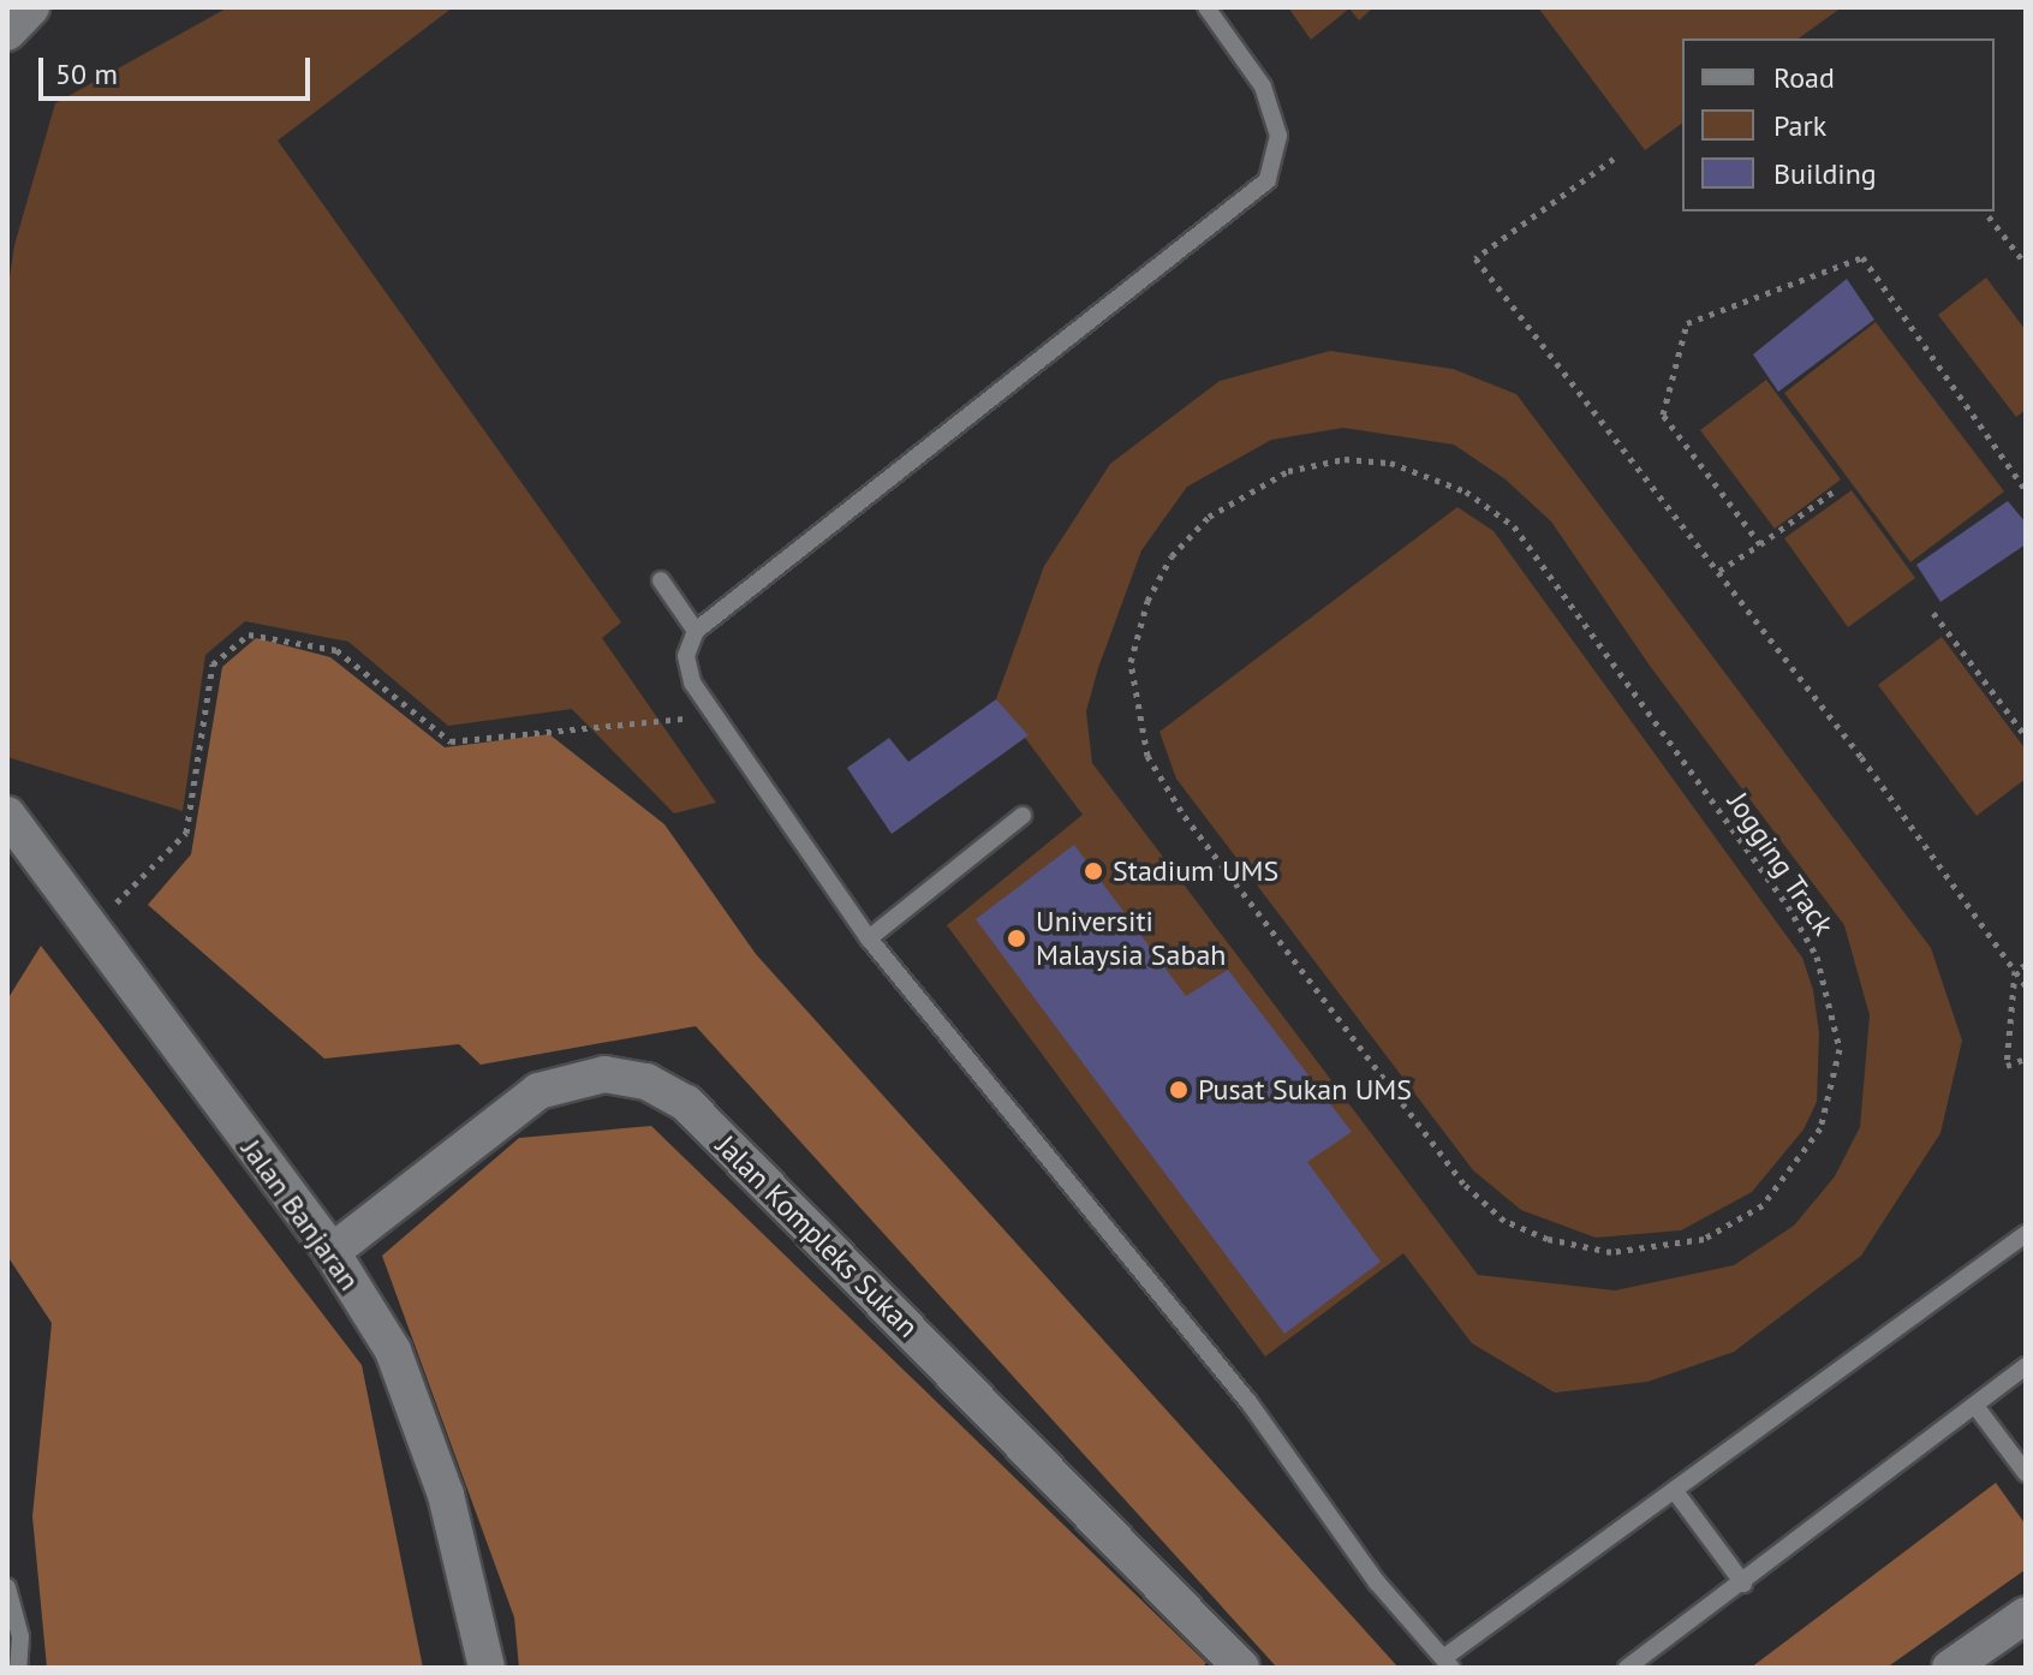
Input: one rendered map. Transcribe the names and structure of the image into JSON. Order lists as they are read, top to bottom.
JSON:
{
  "streets": {
    "street": ["Jalan Banjaran", "Jalan Kompleks Sukan"],
    "path": ["Jogging Track"]
  },
  "crossings": [
    ["Jalan Banjaran", "Jalan Kompleks Sukan"]
  ],
  "places": ["Stadium UMS", "Universiti Malaysia Sabah", "Pusat Sukan UMS"],
  "legend": ["Road", "Park", "Building"],
  "scale_bar": "50 m"
}
